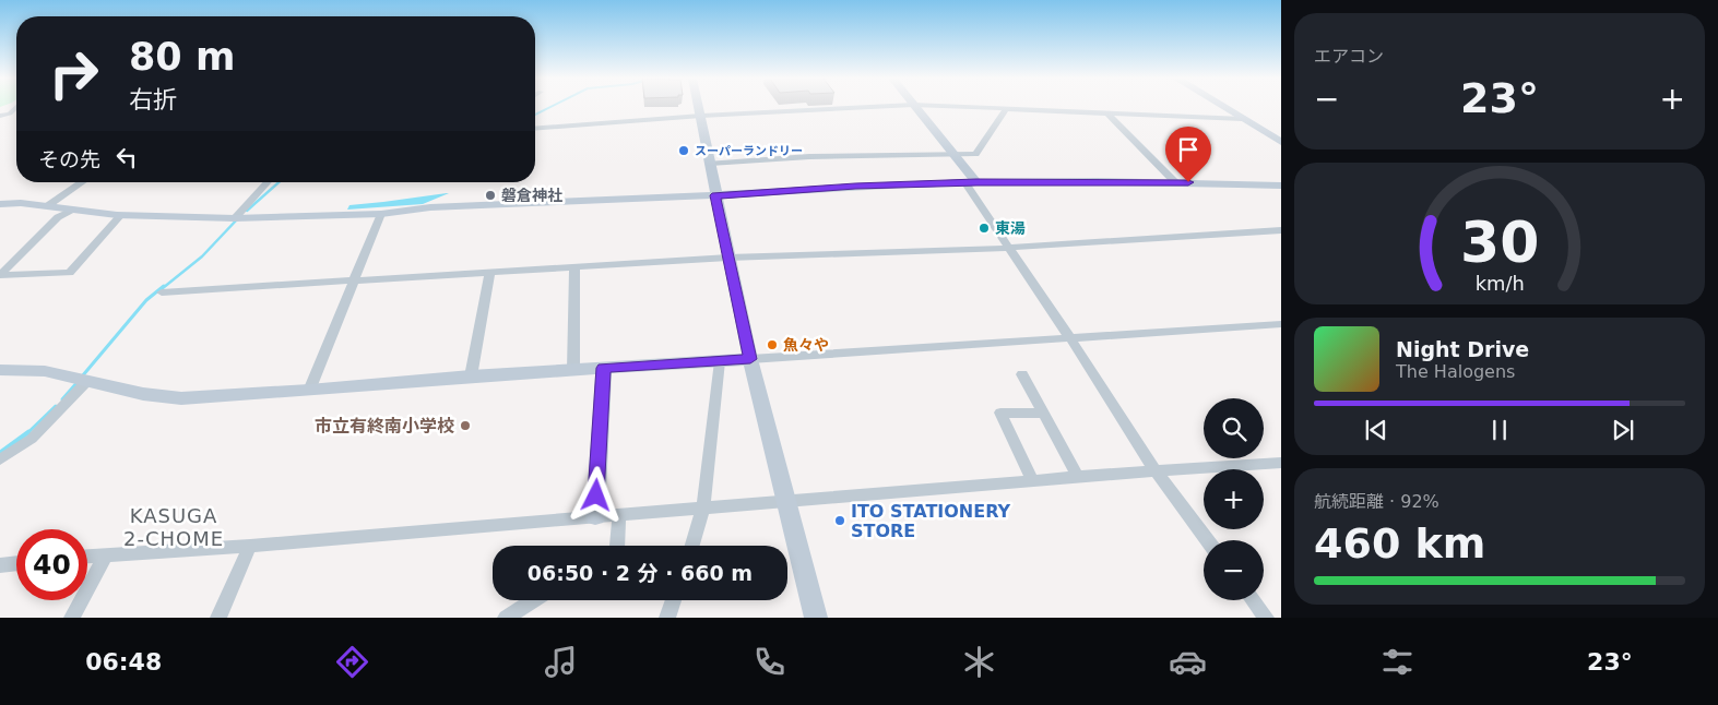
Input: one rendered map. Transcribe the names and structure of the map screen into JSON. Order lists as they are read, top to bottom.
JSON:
{
  "districts": ["KASUGA 2-CHOME"],
  "places": [
    "スーパーランドリー",
    "磐倉神社",
    "東湯",
    "魚々や",
    "市立有終南小学校",
    "ITO STATIONERY STORE"
  ],
  "page": {
    "tile": [
      "エアコン",
      ["航続距離 · 92%", "460 km"]
    ],
    "turn": ["80 m", "右折"],
    "heat": ["−", "23°", "+"],
    "then": "その先",
    "song": ["Night Drive", "The Halogens"],
    "map_buttons": ["+", "−"],
    "limit": "40",
    "trip": "06:50 · 2 分 · 660 m",
    "tabs": ["06:48", "23°"],
    "gauge": ["30", "km/h"]
  }
}
